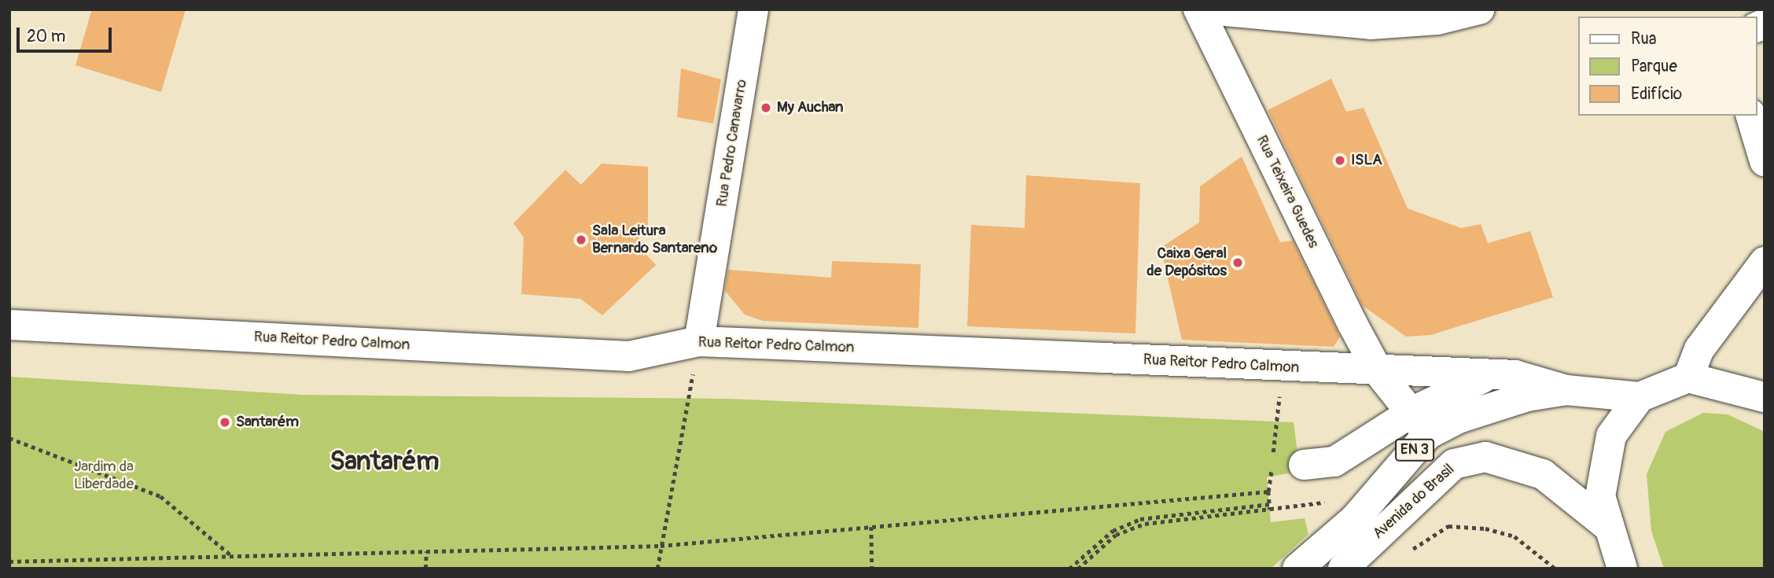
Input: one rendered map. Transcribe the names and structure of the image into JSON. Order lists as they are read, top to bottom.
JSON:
{
  "streets": {
    "street": [
      "Rua Pedro Canavarro",
      "Rua Teixeira Guedes",
      "Rua Reitor Pedro Calmon",
      "EN 3",
      "Avenida do Brasil"
    ]
  },
  "crossings": [
    ["Rua Pedro Canavarro", "Rua Reitor Pedro Calmon"],
    ["Rua Teixeira Guedes", "Rua Reitor Pedro Calmon"],
    ["Rua Reitor Pedro Calmon", "Avenida do Brasil"],
    ["EN 3", "Avenida do Brasil"]
  ],
  "districts": ["Santarém"],
  "parks": ["Jardim da Liberdade"],
  "places": [
    "My Auchan",
    "ISLA",
    "Sala Leitura Bernardo Santareno",
    "Caixa Geral de Depósitos",
    "Santarém"
  ],
  "legend": ["Rua", "Parque", "Edifício"],
  "scale_bar": "20 m"
}
